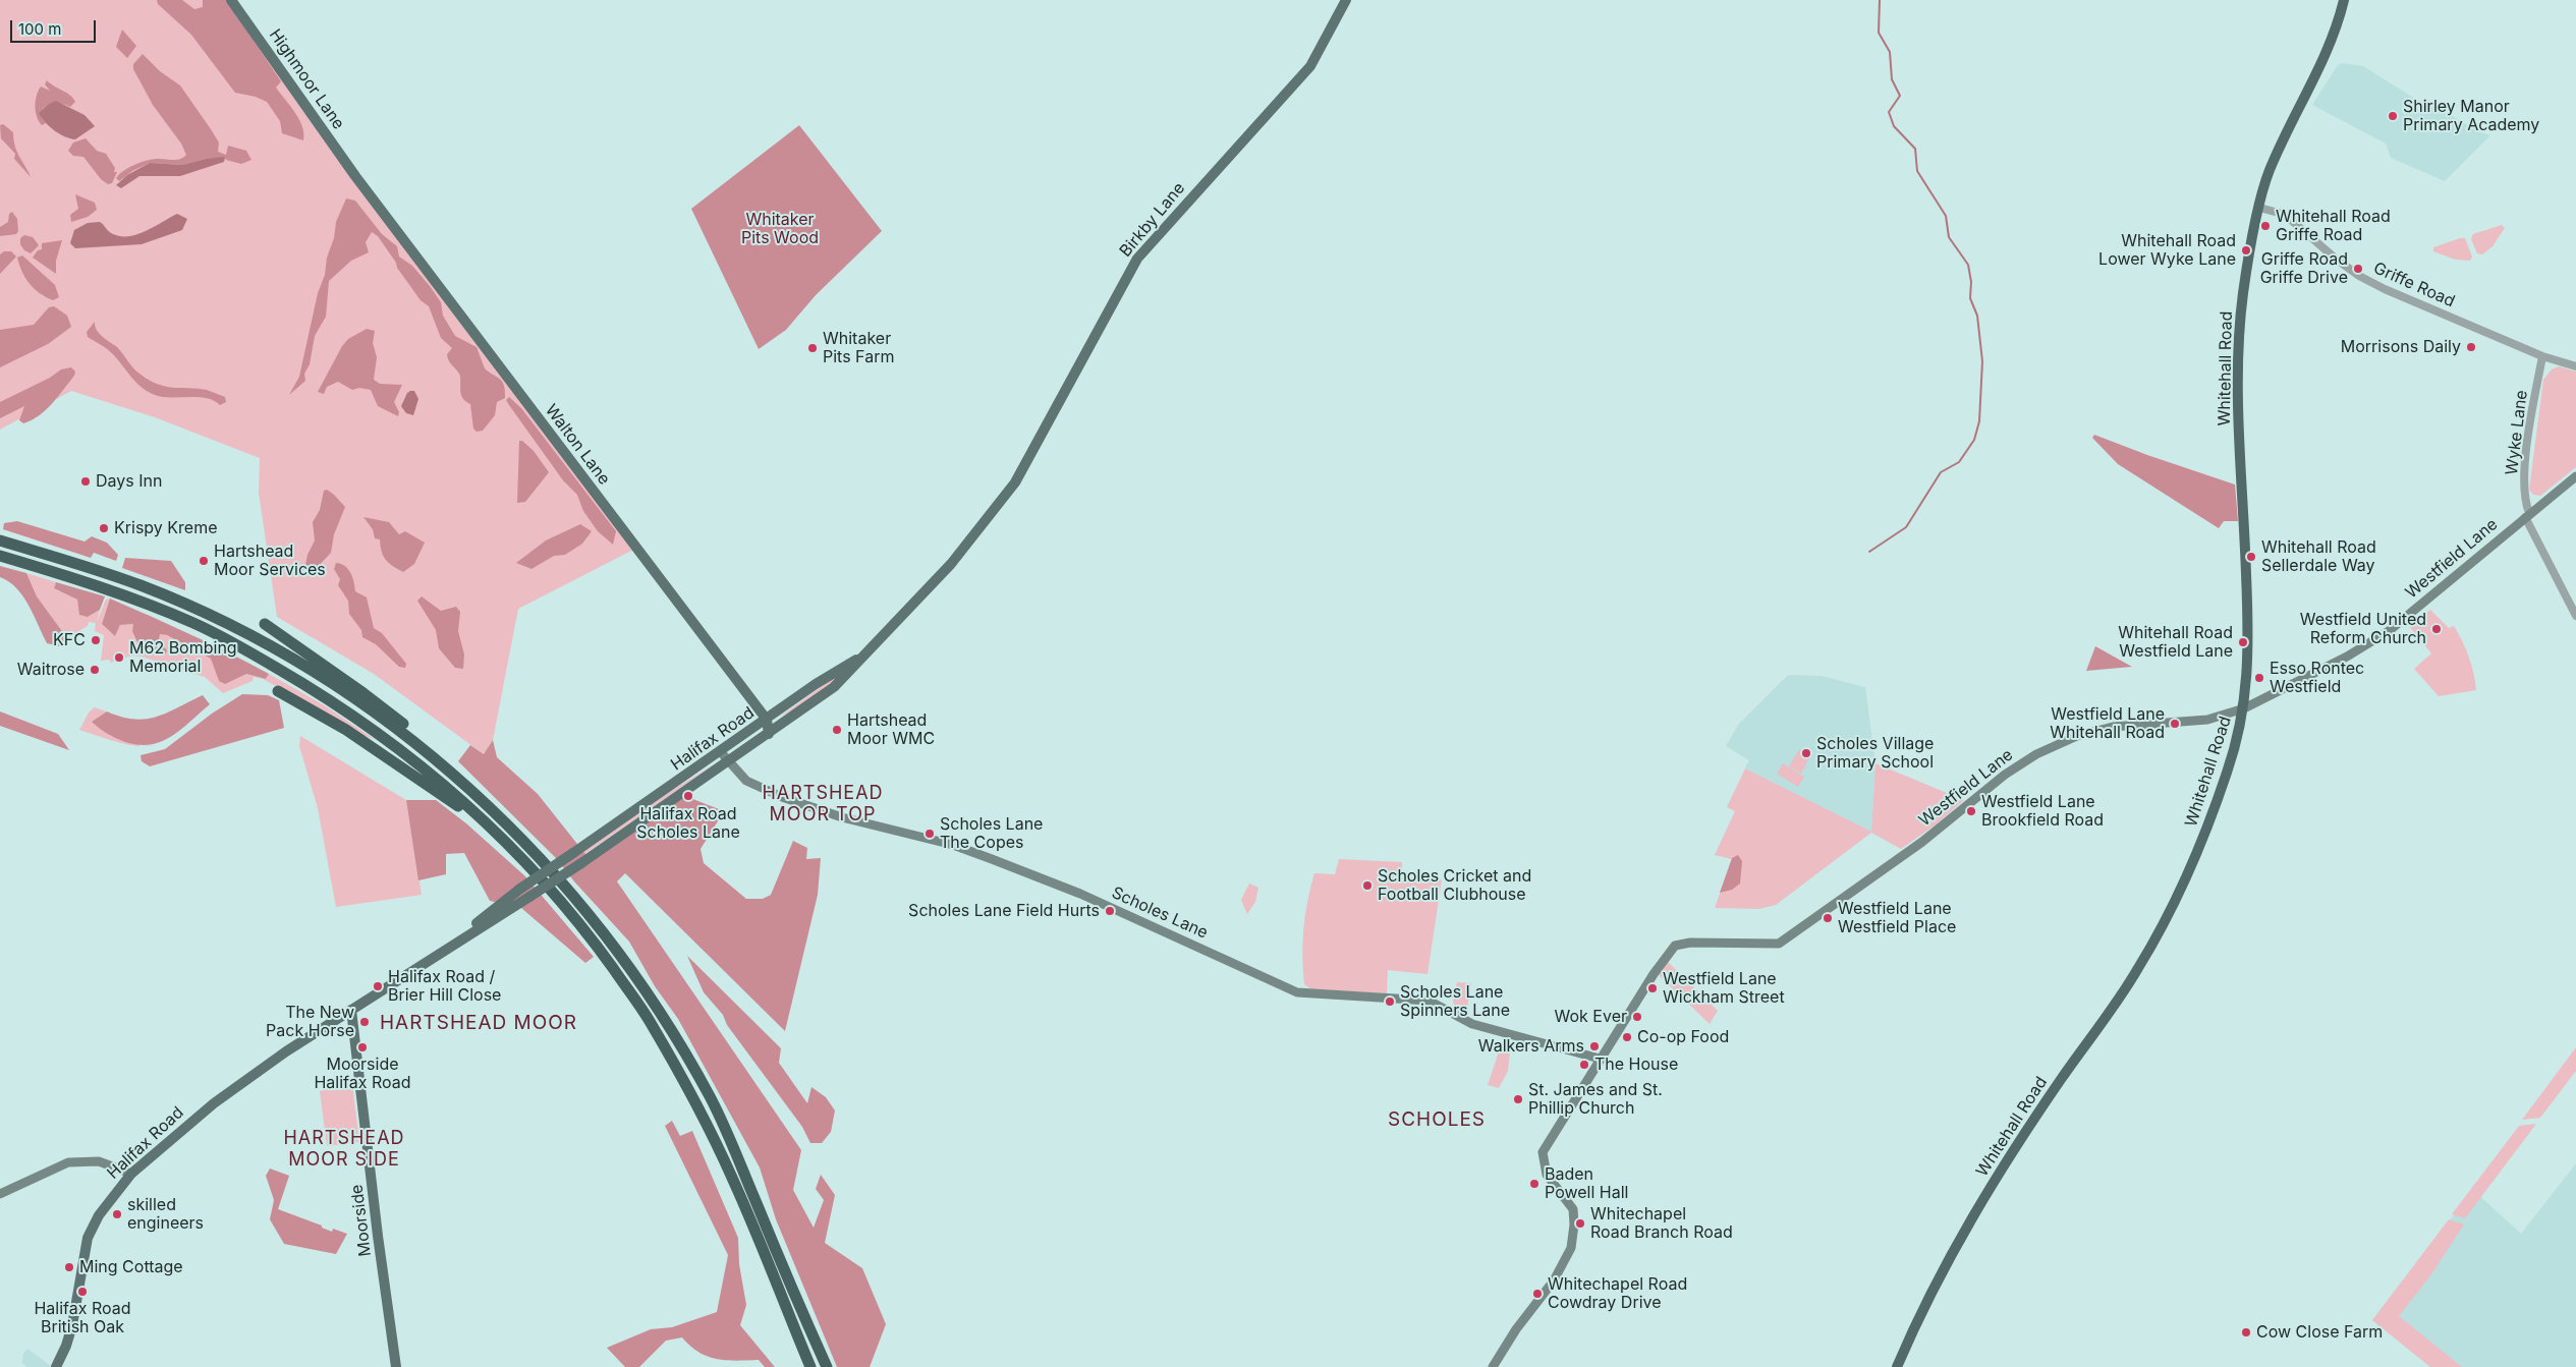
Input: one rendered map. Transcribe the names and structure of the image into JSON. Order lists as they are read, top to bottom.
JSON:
{
  "streets": {
    "highway": ["Whitehall Road"],
    "main road": [
      "Highmoor Lane",
      "Birkby Lane",
      "Walton Lane",
      "Westfield Lane",
      "Halifax Road",
      "Scholes Lane",
      "Moorside"
    ],
    "street": ["Griffe Road", "Wyke Lane"]
  },
  "crossings": [
    ["Highmoor Lane", "Walton Lane"],
    ["Birkby Lane", "Halifax Road"],
    ["Griffe Road", "Whitehall Road"],
    ["Griffe Road", "Wyke Lane"],
    ["Whitehall Road", "Westfield Lane"],
    ["Wyke Lane", "Westfield Lane"],
    ["Walton Lane", "Halifax Road"],
    ["Westfield Lane", "Scholes Lane"],
    ["Halifax Road", "Scholes Lane"],
    ["Halifax Road", "Moorside"]
  ],
  "districts": [
    "HARTSHEAD MOOR TOP",
    "HARTSHEAD MOOR",
    "SCHOLES",
    "HARTSHEAD MOOR SIDE"
  ],
  "parks": ["Whitaker Pits Wood"],
  "places": [
    "Shirley Manor Primary Academy",
    "Whitehall Road Griffe Road",
    "Whitehall Road Lower Wyke Lane",
    "Griffe Road Griffe Drive",
    "Morrisons Daily",
    "Whitaker Pits Farm",
    "Days Inn",
    "Krispy Kreme",
    "Whitehall Road Sellerdale Way",
    "Hartshead Moor Services",
    "Westfield United Reform Church",
    "KFC",
    "Whitehall Road Westfield Lane",
    "M62 Bombing Memorial",
    "Waitrose",
    "Esso Rontec Westfield",
    "Westfield Lane Whitehall Road",
    "Hartshead Moor WMC",
    "Scholes Village Primary School",
    "Halifax Road Scholes Lane",
    "Westfield Lane Brookfield Road",
    "Scholes Lane The Copes",
    "Scholes Cricket and Football Clubhouse",
    "Scholes Lane Field Hurts",
    "Westfield Lane Westfield Place",
    "Halifax Road / Brier Hill Close",
    "Westfield Lane Wickham Street",
    "Scholes Lane Spinners Lane",
    "Wok Ever",
    "The New Pack Horse",
    "Co-op Food",
    "Walkers Arms",
    "Moorside Halifax Road",
    "The House",
    "St. James and St. Phillip Church",
    "Baden Powell Hall",
    "skilled engineers",
    "Whitechapel Road Branch Road",
    "Ming Cottage",
    "Halifax Road British Oak",
    "Whitechapel Road Cowdray Drive",
    "Cow Close Farm"
  ],
  "scale_bar": "100 m"
}
